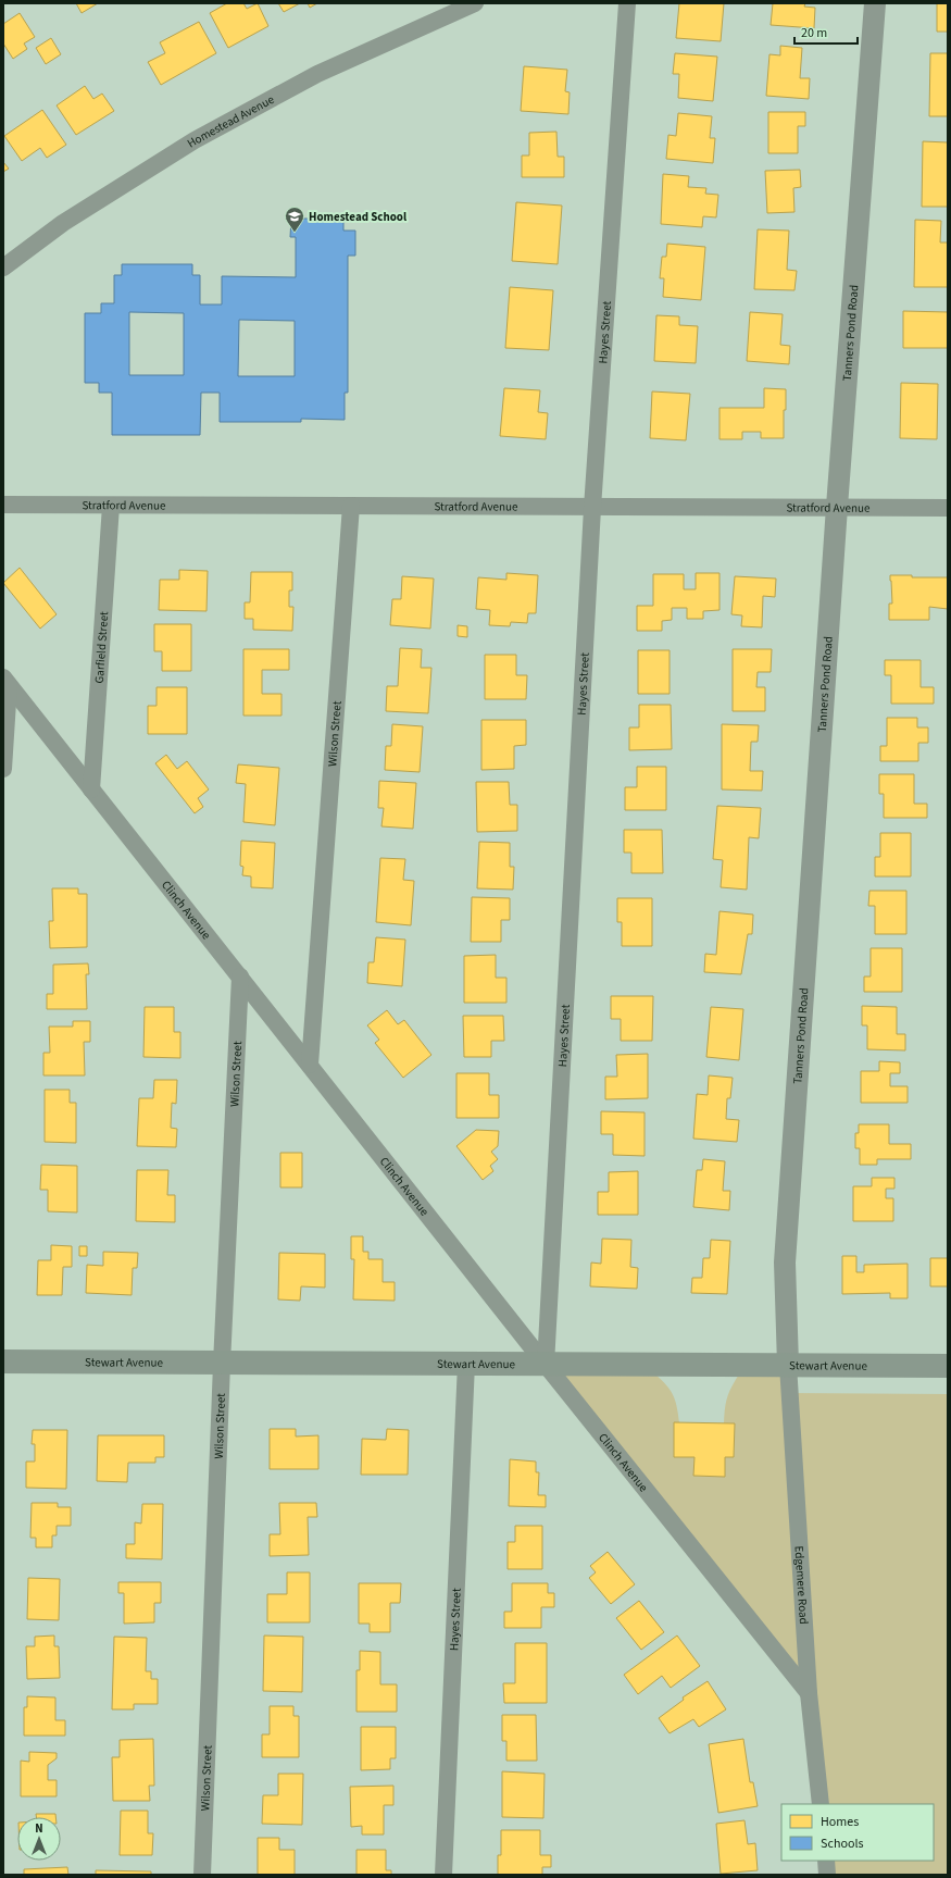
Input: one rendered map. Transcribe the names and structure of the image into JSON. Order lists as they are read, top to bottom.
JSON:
{
  "streets": {
    "main road": ["Stewart Avenue"],
    "street": [
      "Homestead Avenue",
      "Hayes Street",
      "Tanners Pond Road",
      "Stratford Avenue",
      "Garfield Street",
      "Wilson Street",
      "Clinch Avenue",
      "Edgemere Road"
    ]
  },
  "crossings": [
    ["Hayes Street", "Stratford Avenue"],
    ["Hayes Street", "Clinch Avenue"],
    ["Hayes Street", "Stewart Avenue"],
    ["Tanners Pond Road", "Stratford Avenue"],
    ["Tanners Pond Road", "Stewart Avenue"],
    ["Tanners Pond Road", "Edgemere Road"],
    ["Stratford Avenue", "Garfield Street"],
    ["Stratford Avenue", "Wilson Street"],
    ["Garfield Street", "Clinch Avenue"],
    ["Wilson Street", "Clinch Avenue"],
    ["Wilson Street", "Stewart Avenue"],
    ["Clinch Avenue", "Stewart Avenue"],
    ["Clinch Avenue", "Edgemere Road"],
    ["Stewart Avenue", "Edgemere Road"]
  ],
  "places": {
    "school or university": ["Homestead School"]
  },
  "legend": ["Homes", "Schools"],
  "scale_bar": "20 m",
  "north": "top"
}
